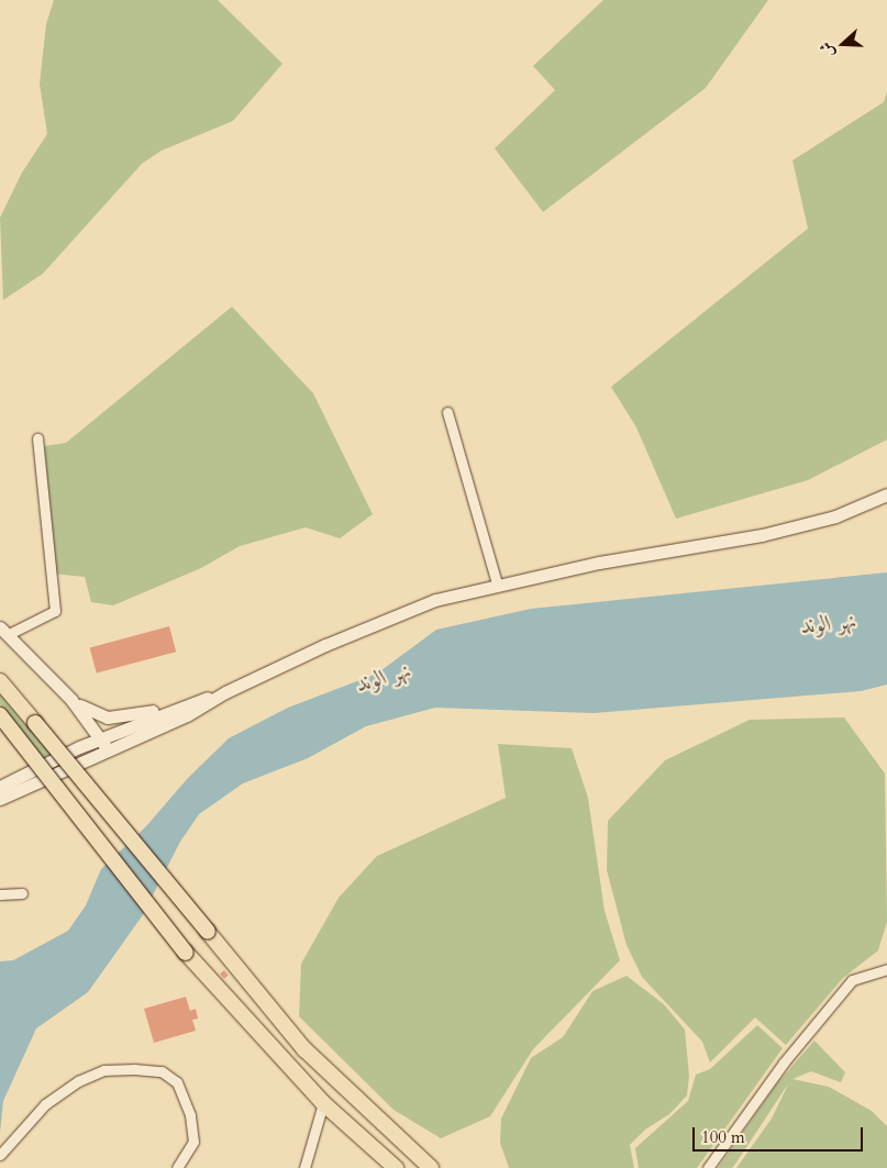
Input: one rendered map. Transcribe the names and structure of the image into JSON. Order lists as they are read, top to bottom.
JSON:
{
  "water": ["نهر الوند"],
  "scale_bar": "100 m",
  "north": "left"
}
